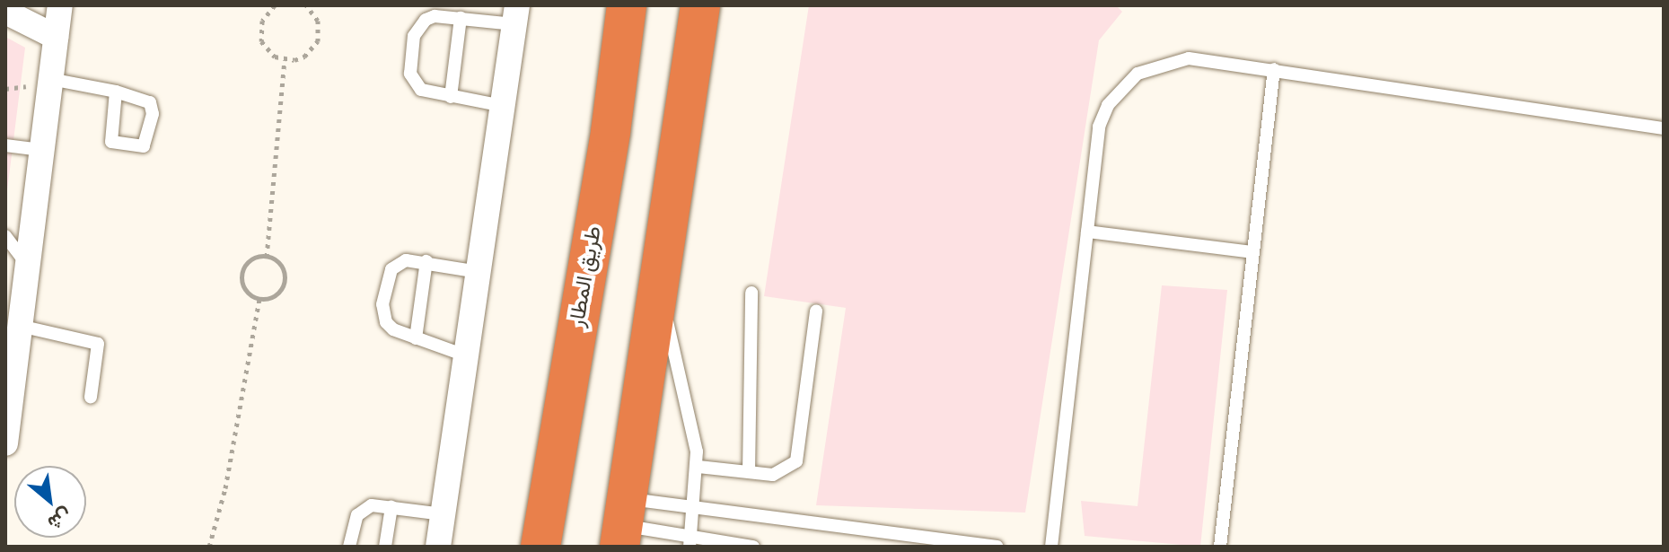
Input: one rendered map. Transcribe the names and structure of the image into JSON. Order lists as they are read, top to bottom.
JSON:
{
  "streets": {
    "highway": ["طريق المطار"]
  },
  "north": "bottom right"
}
